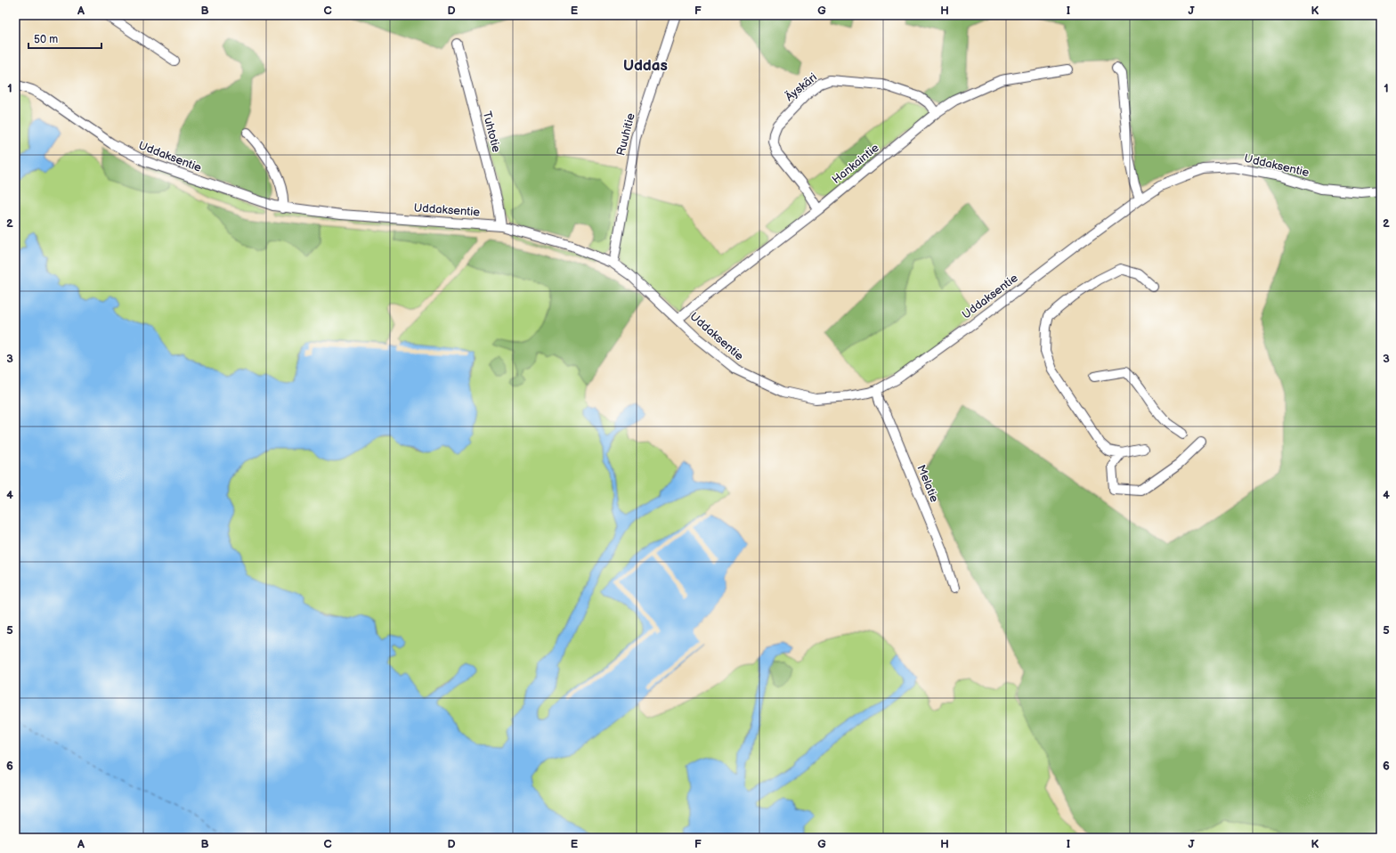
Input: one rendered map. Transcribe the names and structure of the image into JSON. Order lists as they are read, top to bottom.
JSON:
{
  "streets": {
    "street": [
      "Äyskäri",
      "Tuhtotie",
      "Ruuhitie",
      "Uddaksentie",
      "Hankaintie",
      "Melatie"
    ]
  },
  "crossings": [
    ["Äyskäri", "Hankaintie"],
    ["Tuhtotie", "Uddaksentie"],
    ["Ruuhitie", "Uddaksentie"],
    ["Uddaksentie", "Hankaintie"],
    ["Uddaksentie", "Melatie"]
  ],
  "districts": ["Uddas"],
  "scale_bar": "50 m",
  "grid": {
    "columns": [
      "A",
      "B",
      "C",
      "D",
      "E",
      "F",
      "G",
      "H",
      "I",
      "J",
      "K"
    ],
    "rows": [
      "1",
      "2",
      "3",
      "4",
      "5",
      "6"
    ]
  }
}
